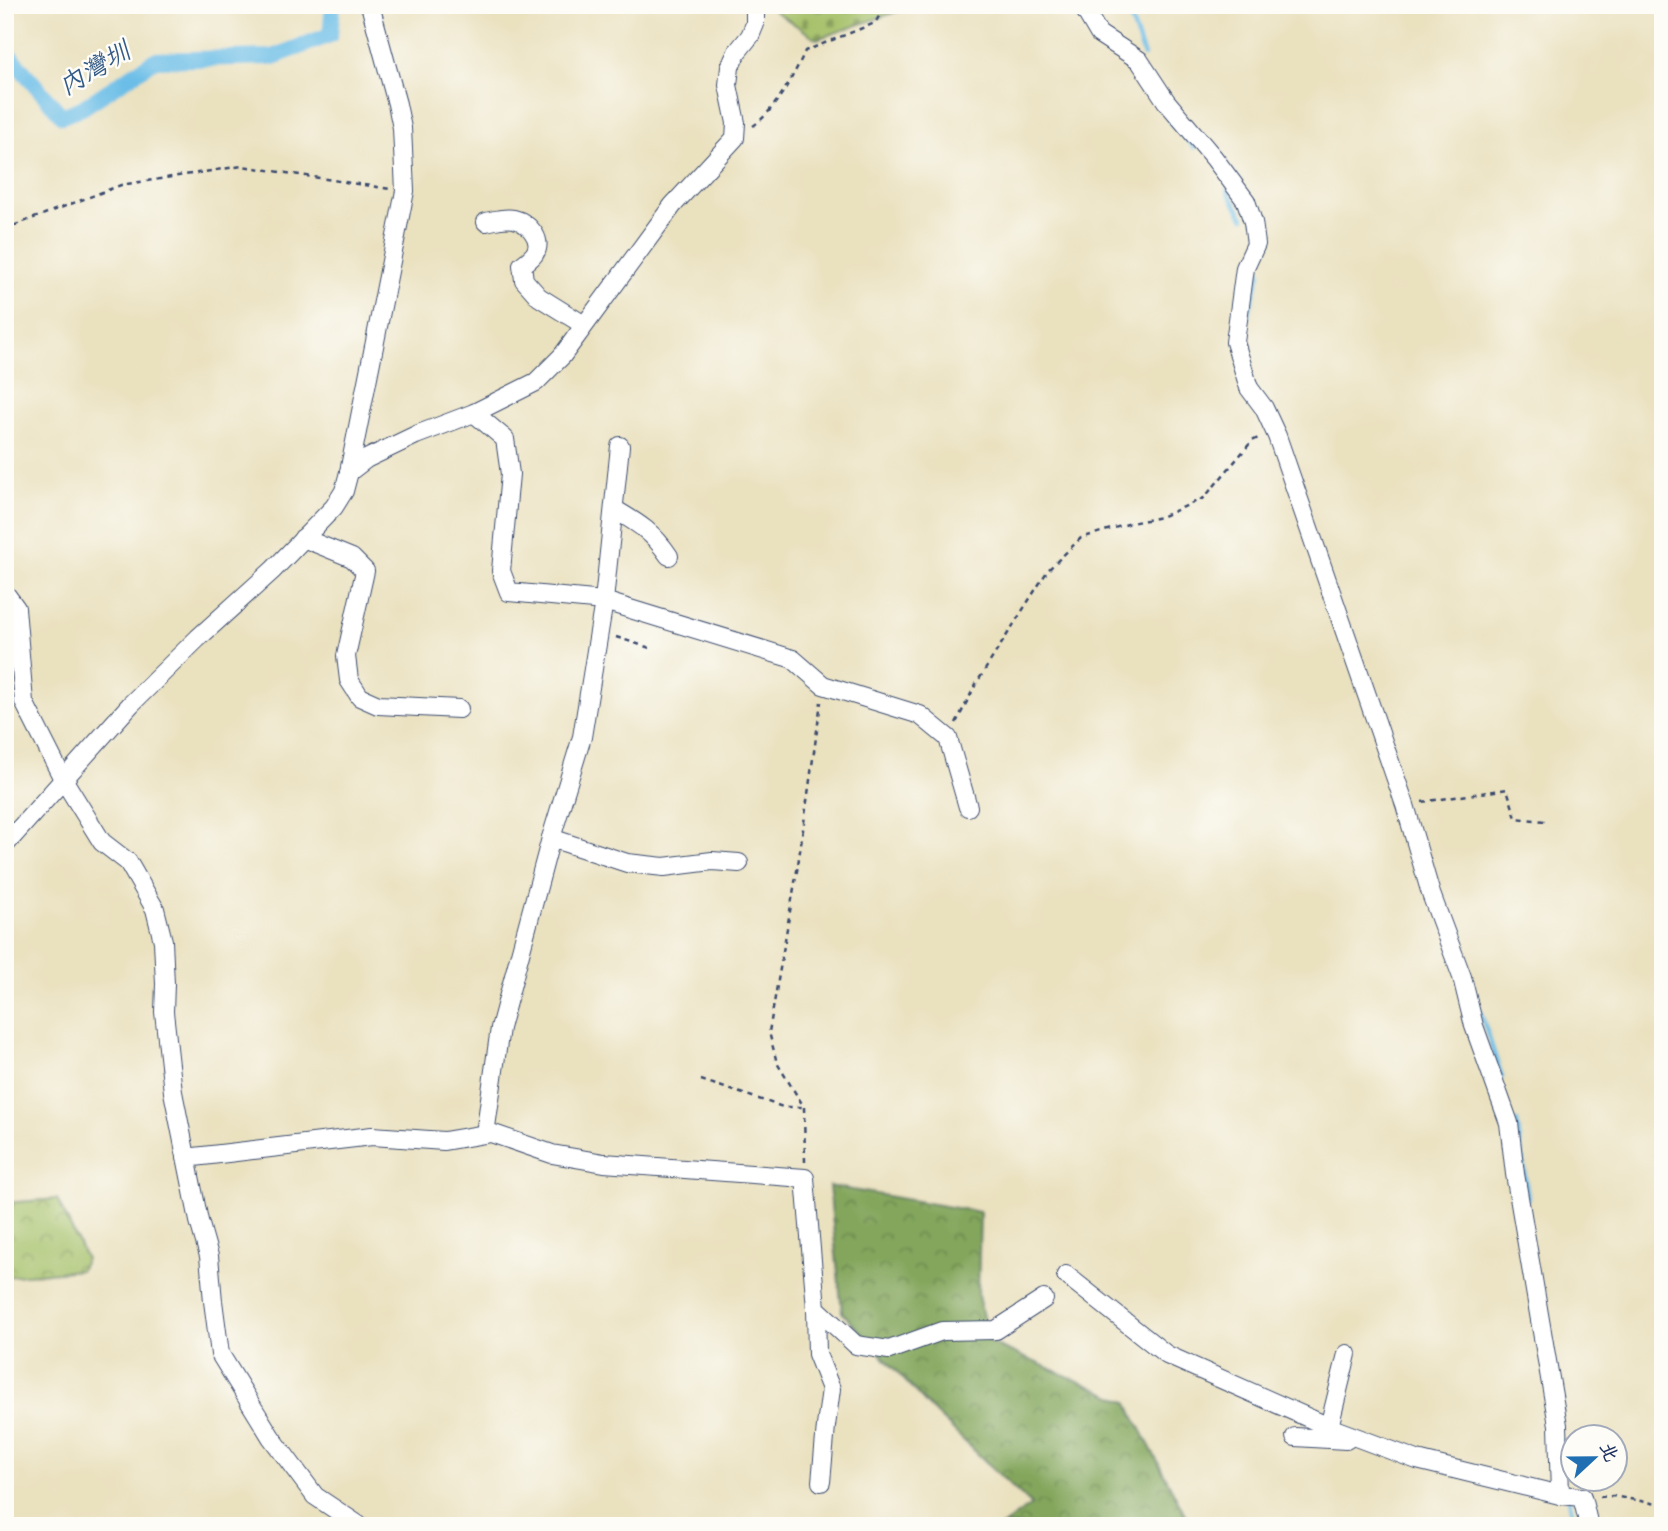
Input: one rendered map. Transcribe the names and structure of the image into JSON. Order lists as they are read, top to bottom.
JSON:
{
  "water": ["內灣圳"],
  "north": "right"
}
